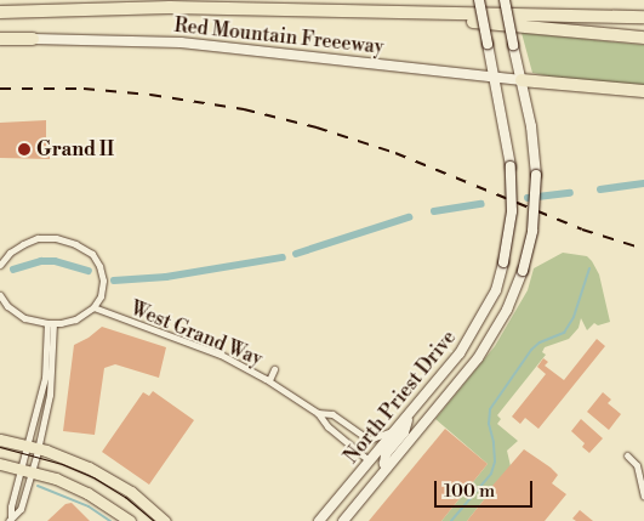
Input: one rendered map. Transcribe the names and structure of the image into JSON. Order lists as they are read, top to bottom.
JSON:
{
  "streets": {
    "main road": ["Red Mountain Freeeway", "North Priest Drive"],
    "street": ["West Grand Way"]
  },
  "crossings": [
    ["Red Mountain Freeeway", "North Priest Drive"],
    ["West Grand Way", "North Priest Drive"]
  ],
  "places": ["Grand II"],
  "scale_bar": "100 m"
}
